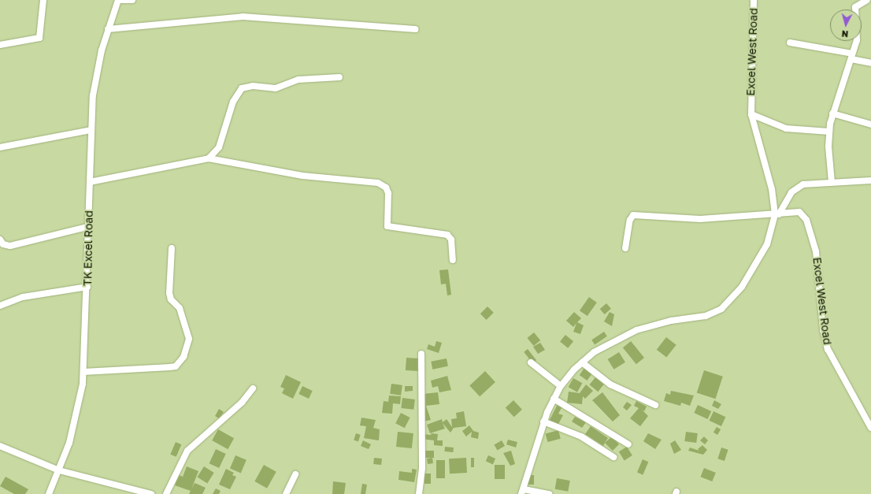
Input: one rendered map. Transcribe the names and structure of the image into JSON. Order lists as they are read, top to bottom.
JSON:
{
  "streets": {
    "street": ["Excel West Road", "TK Excel Road"]
  },
  "north": "bottom"
}
